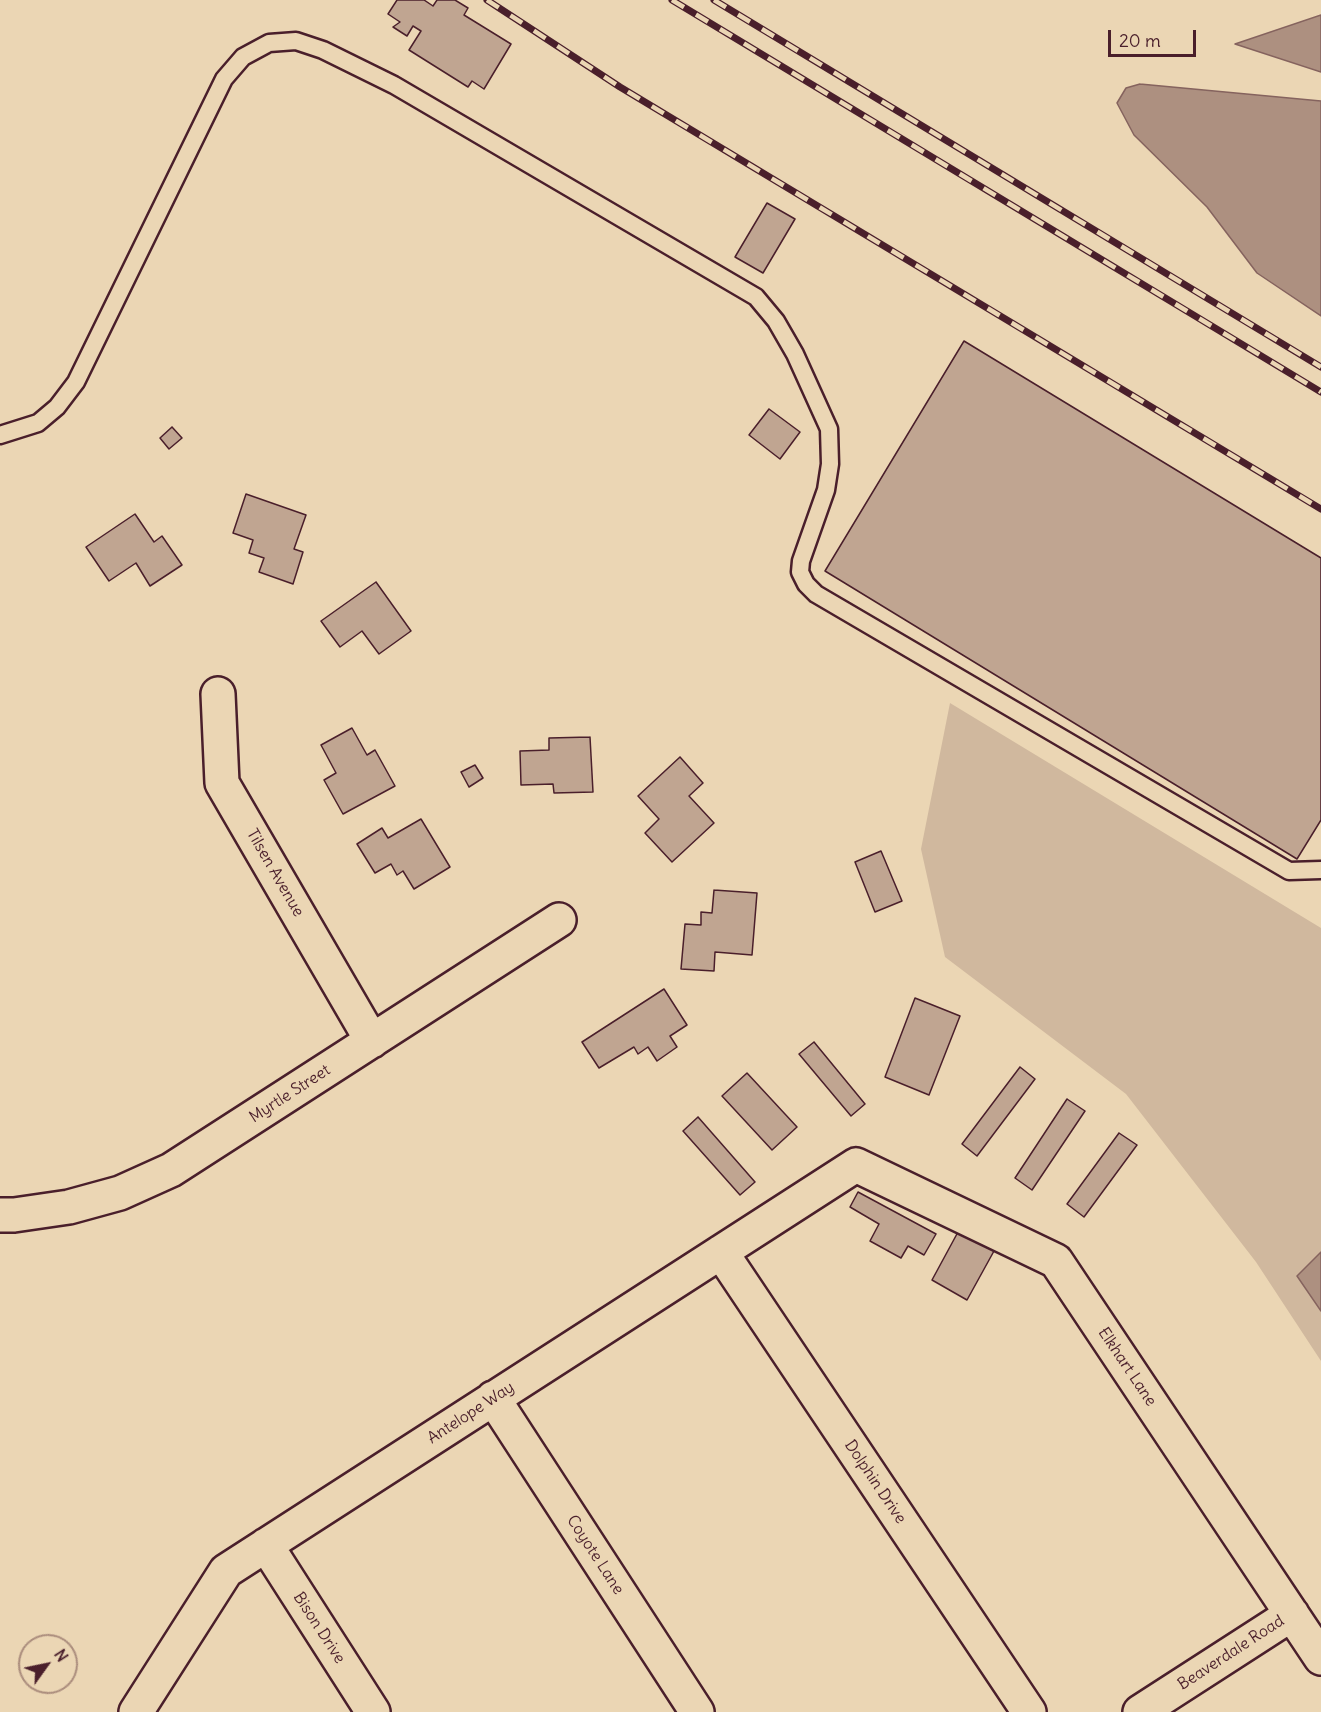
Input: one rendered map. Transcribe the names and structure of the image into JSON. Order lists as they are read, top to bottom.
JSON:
{
  "streets": {
    "street": [
      "Tilsen Avenue",
      "Myrtle Street",
      "Elkhart Lane",
      "Antelope Way",
      "Dolphin Drive",
      "Coyote Lane",
      "Bison Drive",
      "Beaverdale Road"
    ]
  },
  "crossings": [
    ["Tilsen Avenue", "Myrtle Street"],
    ["Elkhart Lane", "Antelope Way"],
    ["Elkhart Lane", "Beaverdale Road"],
    ["Antelope Way", "Dolphin Drive"],
    ["Antelope Way", "Coyote Lane"],
    ["Antelope Way", "Bison Drive"]
  ],
  "scale_bar": "20 m",
  "north": "top right"
}
